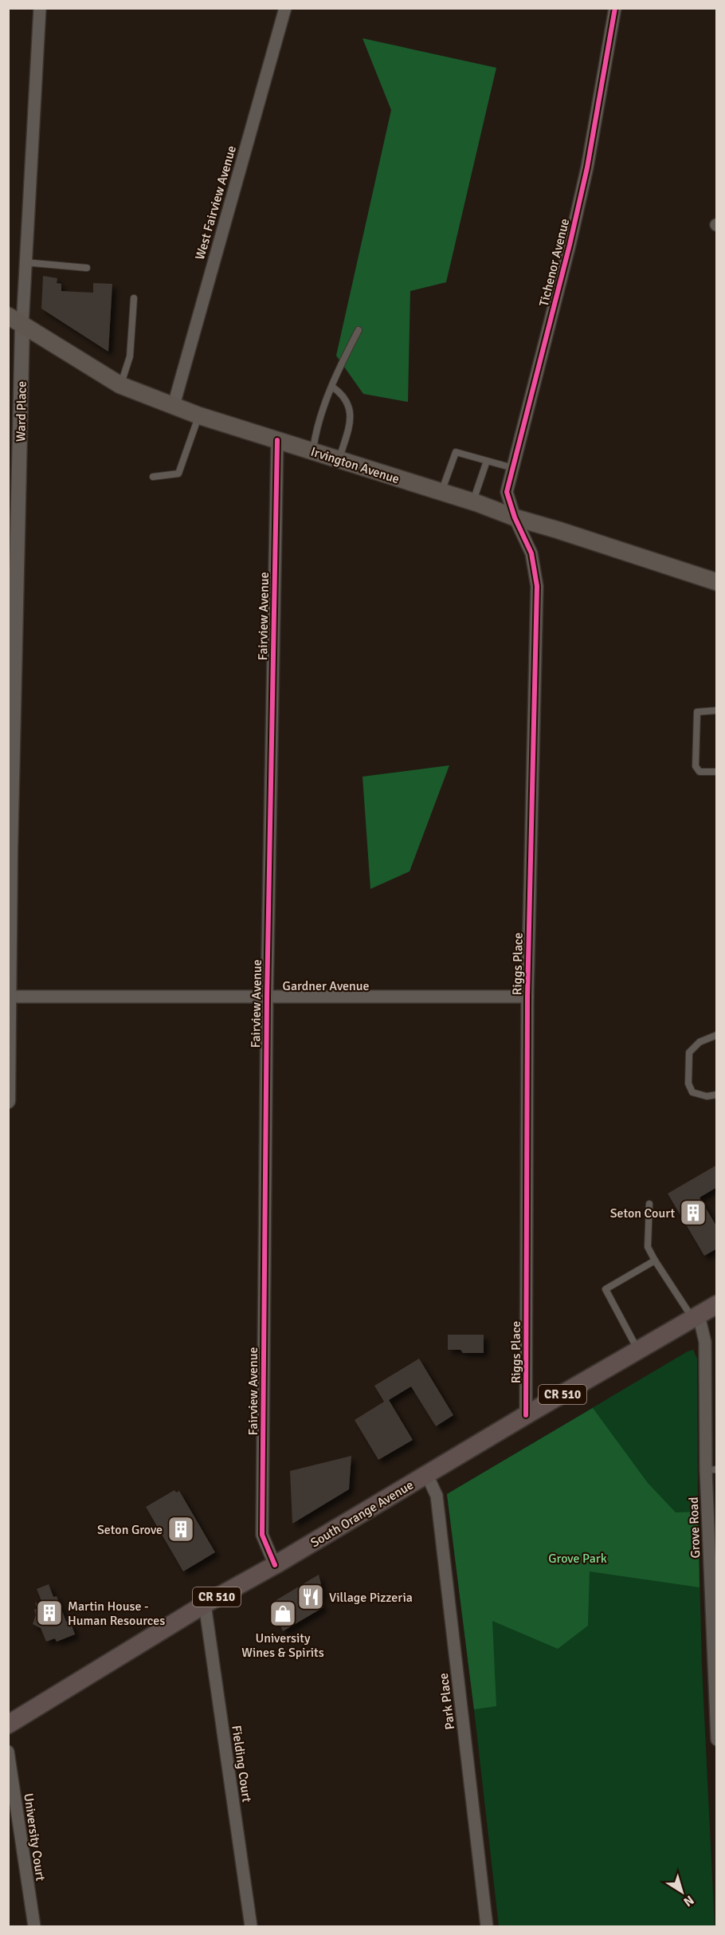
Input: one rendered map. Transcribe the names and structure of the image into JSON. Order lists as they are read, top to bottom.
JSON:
{
  "streets": {
    "main road": ["Irvington Avenue", "CR 510", "South Orange Avenue"],
    "street": [
      "West Fairview Avenue",
      "Tichenor Avenue",
      "Ward Place",
      "Fairview Avenue",
      "Riggs Place",
      "Gardner Avenue",
      "Grove Road",
      "Park Place",
      "Fielding Court",
      "University Court"
    ]
  },
  "crossings": [
    ["West Fairview Avenue", "Irvington Avenue"],
    ["Tichenor Avenue", "Irvington Avenue"],
    ["Tichenor Avenue", "Riggs Place"],
    ["Ward Place", "Irvington Avenue"],
    ["Ward Place", "Gardner Avenue"],
    ["Irvington Avenue", "Fairview Avenue"],
    ["Irvington Avenue", "Riggs Place"],
    ["Fairview Avenue", "Gardner Avenue"],
    ["Fairview Avenue", "South Orange Avenue"],
    ["Riggs Place", "Gardner Avenue"],
    ["Riggs Place", "South Orange Avenue"],
    ["South Orange Avenue", "Grove Road"],
    ["South Orange Avenue", "Park Place"],
    ["South Orange Avenue", "Fielding Court"]
  ],
  "parks": ["Grove Park"],
  "places": {
    "building": ["Seton Court", "Seton Grove", "Martin House - Human Resources"],
    "restaurant": ["Village Pizzeria"],
    "shop": ["University Wines & Spirits"]
  },
  "north": "bottom right"
}
